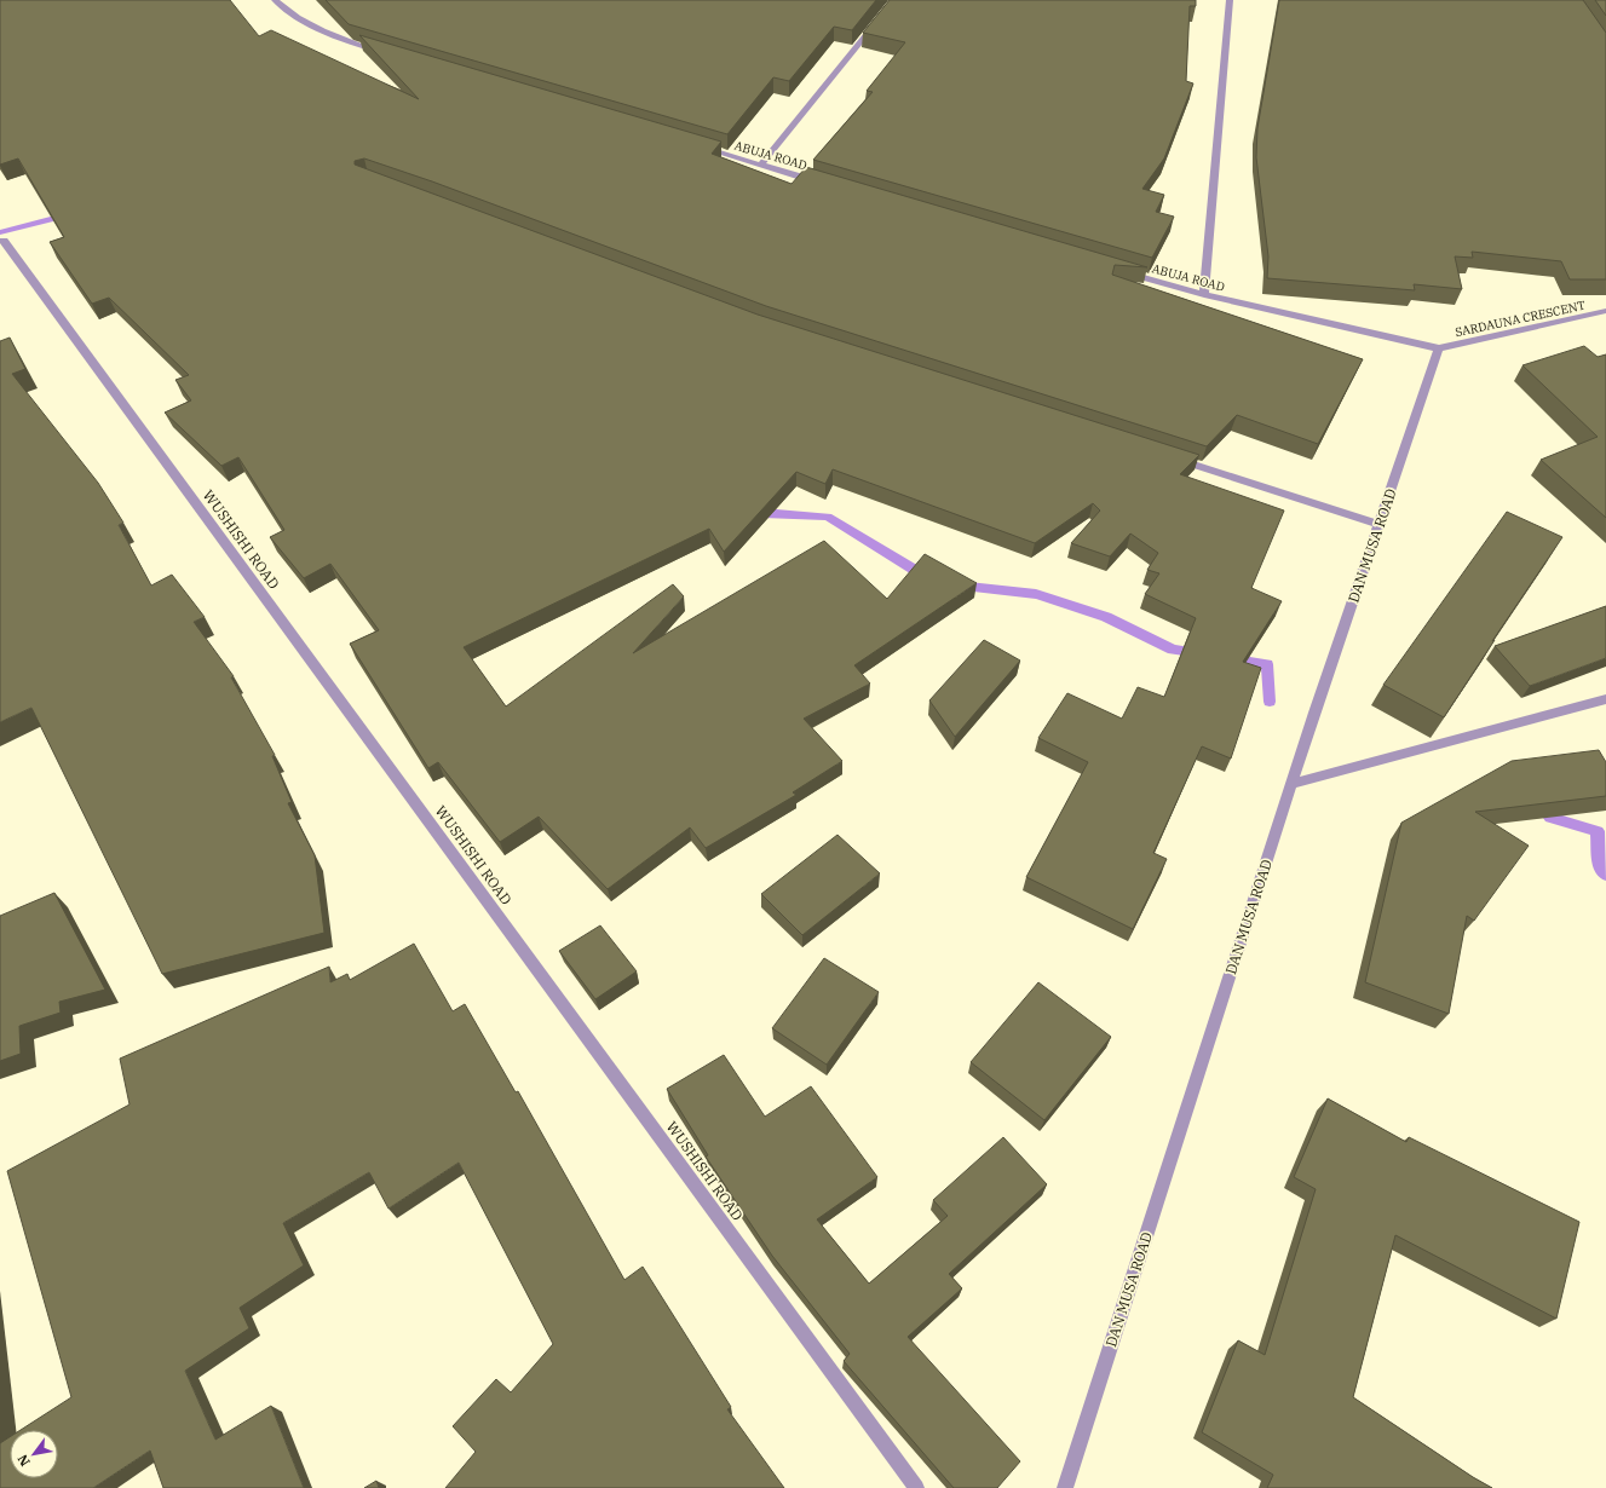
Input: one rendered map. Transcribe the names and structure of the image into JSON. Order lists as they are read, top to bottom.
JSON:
{
  "streets": {
    "street": [
      "ABUJA ROAD",
      "SARDAUNA CRESCENT",
      "WUSHISHI ROAD",
      "DAN MUSA ROAD"
    ]
  },
  "crossings": [
    ["ABUJA ROAD", "SARDAUNA CRESCENT"],
    ["ABUJA ROAD", "DAN MUSA ROAD"],
    ["SARDAUNA CRESCENT", "DAN MUSA ROAD"]
  ],
  "north": "bottom left"
}
